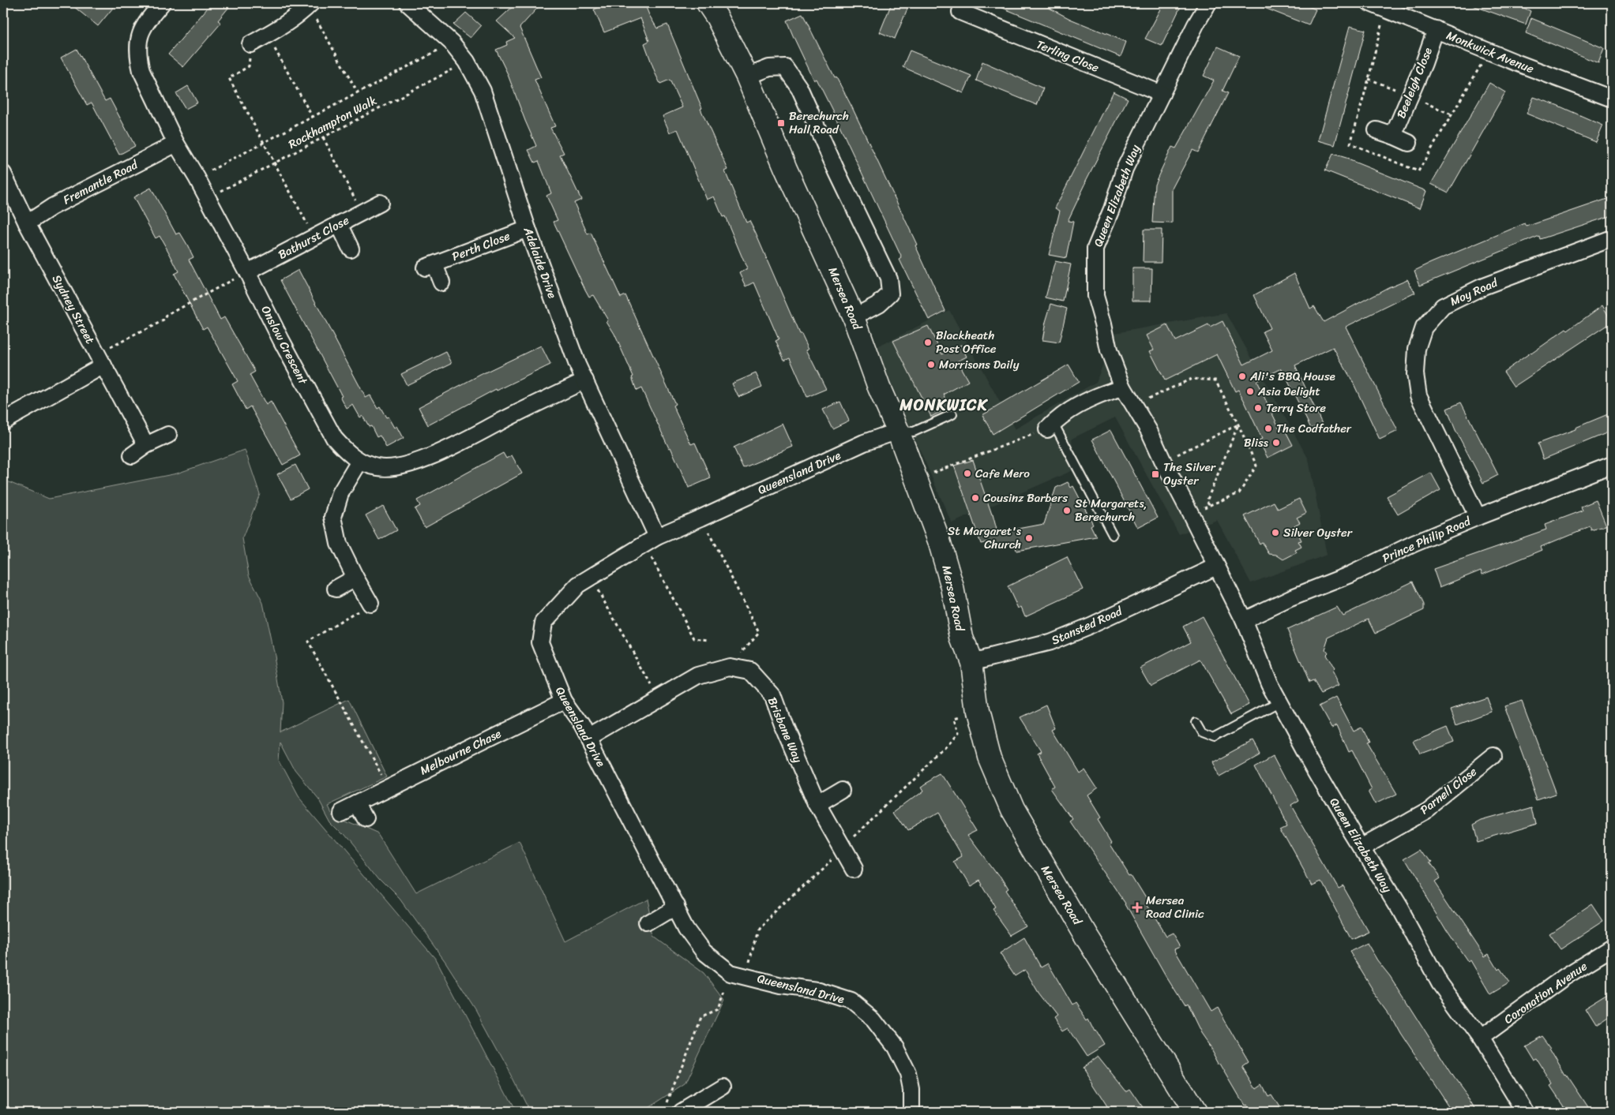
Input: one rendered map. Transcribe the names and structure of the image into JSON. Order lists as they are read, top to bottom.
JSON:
{
  "streets": {
    "main road": ["Mersea Road"],
    "street": [
      "Monkwick Avenue",
      "Terling Close",
      "Beeleigh Close",
      "Fremantle Road",
      "Queen Elizabeth Way",
      "Bathurst Close",
      "Perth Close",
      "Adelaide Drive",
      "Moy Road",
      "Sydney Street",
      "Onslow Crescent",
      "Queensland Drive",
      "Prince Philip Road",
      "Stansted Road",
      "Brisbane Way",
      "Melbourne Chase",
      "Parnell Close",
      "Coronation Avenue"
    ],
    "path": ["Rockhampton Walk"]
  },
  "crossings": [
    ["Monkwick Avenue", "Beeleigh Close"],
    ["Terling Close", "Queen Elizabeth Way"],
    ["Rockhampton Walk", "Adelaide Drive"],
    ["Rockhampton Walk", "Onslow Crescent"],
    ["Fremantle Road", "Sydney Street"],
    ["Fremantle Road", "Onslow Crescent"],
    ["Queen Elizabeth Way", "Prince Philip Road"],
    ["Queen Elizabeth Way", "Stansted Road"],
    ["Queen Elizabeth Way", "Parnell Close"],
    ["Queen Elizabeth Way", "Coronation Avenue"],
    ["Bathurst Close", "Onslow Crescent"],
    ["Perth Close", "Adelaide Drive"],
    ["Adelaide Drive", "Onslow Crescent"],
    ["Adelaide Drive", "Queensland Drive"],
    ["Moy Road", "Prince Philip Road"],
    ["Mersea Road", "Queensland Drive"],
    ["Mersea Road", "Stansted Road"],
    ["Queensland Drive", "Brisbane Way"],
    ["Queensland Drive", "Melbourne Chase"]
  ],
  "districts": ["MONKWICK"],
  "places": {
    "transit": ["Berechurch Hall Road", "The Silver Oyster"],
    "other": [
      "Blackheath Post Office",
      "Morrisons Daily",
      "Ali's BBQ House",
      "Asia Delight",
      "Terry Store",
      "The Codfather",
      "Bliss",
      "Cafe Mero",
      "Cousinz Barbers",
      "St Margarets, Berechurch",
      "Silver Oyster",
      "St Margaret's Church"
    ],
    "health": ["Mersea Road Clinic"]
  }
}
